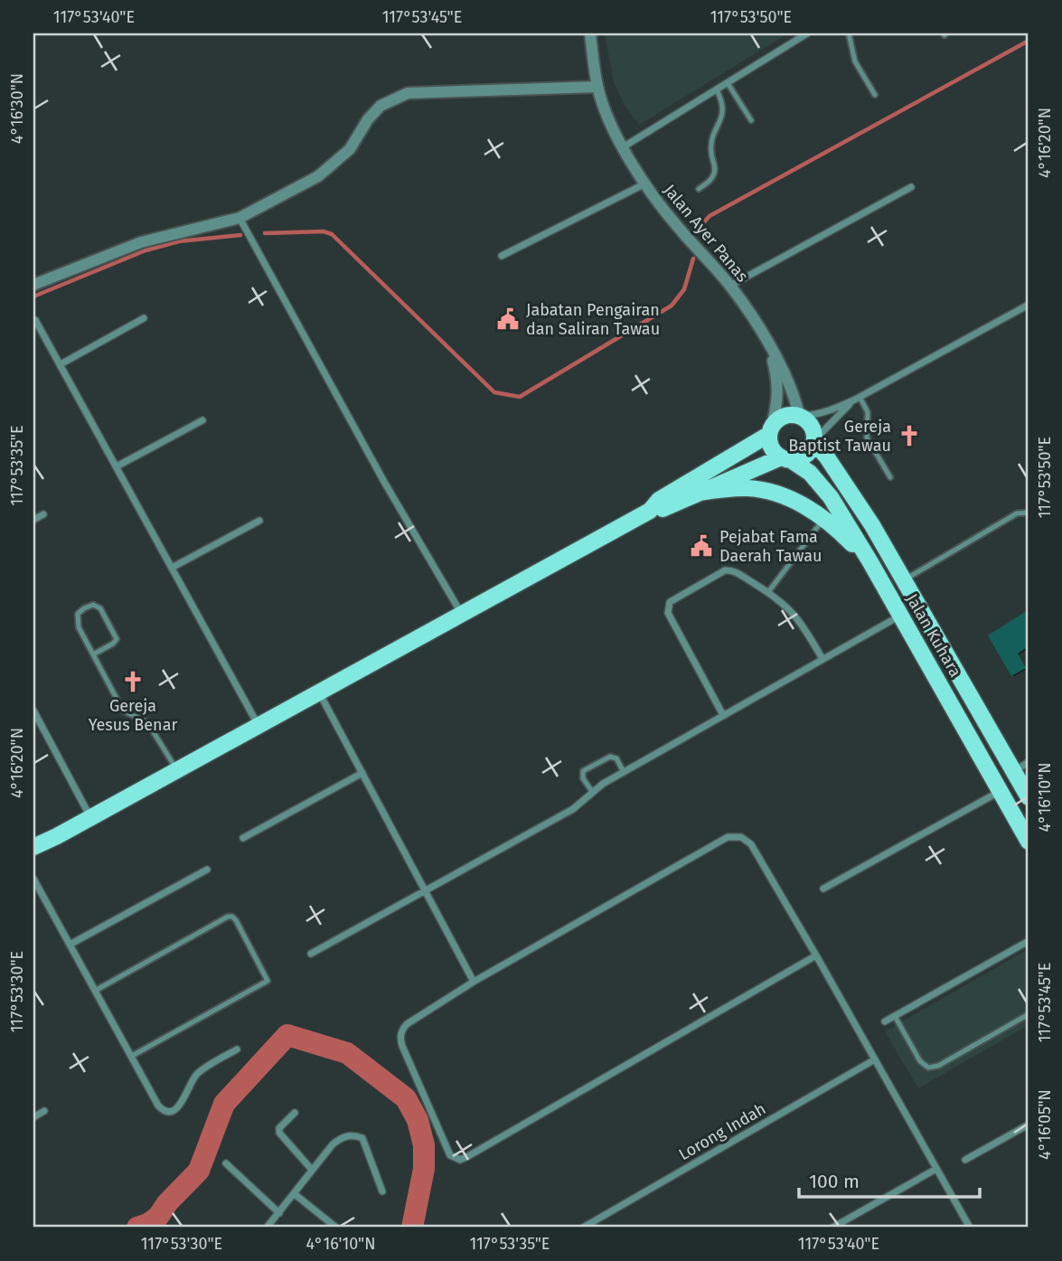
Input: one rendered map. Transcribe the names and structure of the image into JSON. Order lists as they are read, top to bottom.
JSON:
{
  "streets": {
    "main road": ["Jalan Kuhara"],
    "street": ["Jalan Ayer Panas", "Lorong Indah"]
  },
  "crossings": [
    ["Jalan Ayer Panas", "Jalan Kuhara"]
  ],
  "places": {
    "public building": ["Jabatan Pengairan dan Saliran Tawau", "Pejabat Fama Daerah Tawau"],
    "church": ["Gereja Baptist Tawau", "Gereja Yesus Benar"]
  },
  "scale_bar": "100 m",
  "coordinates": [
    "117°53'40\"E",
    "117°53'45\"E",
    "117°53'50\"E",
    "4°16'30\"N",
    "4°16'20\"N",
    "117°53'35\"E",
    "4°16'10\"N",
    "117°53'30\"E",
    "4°16'05\"N"
  ]
}
